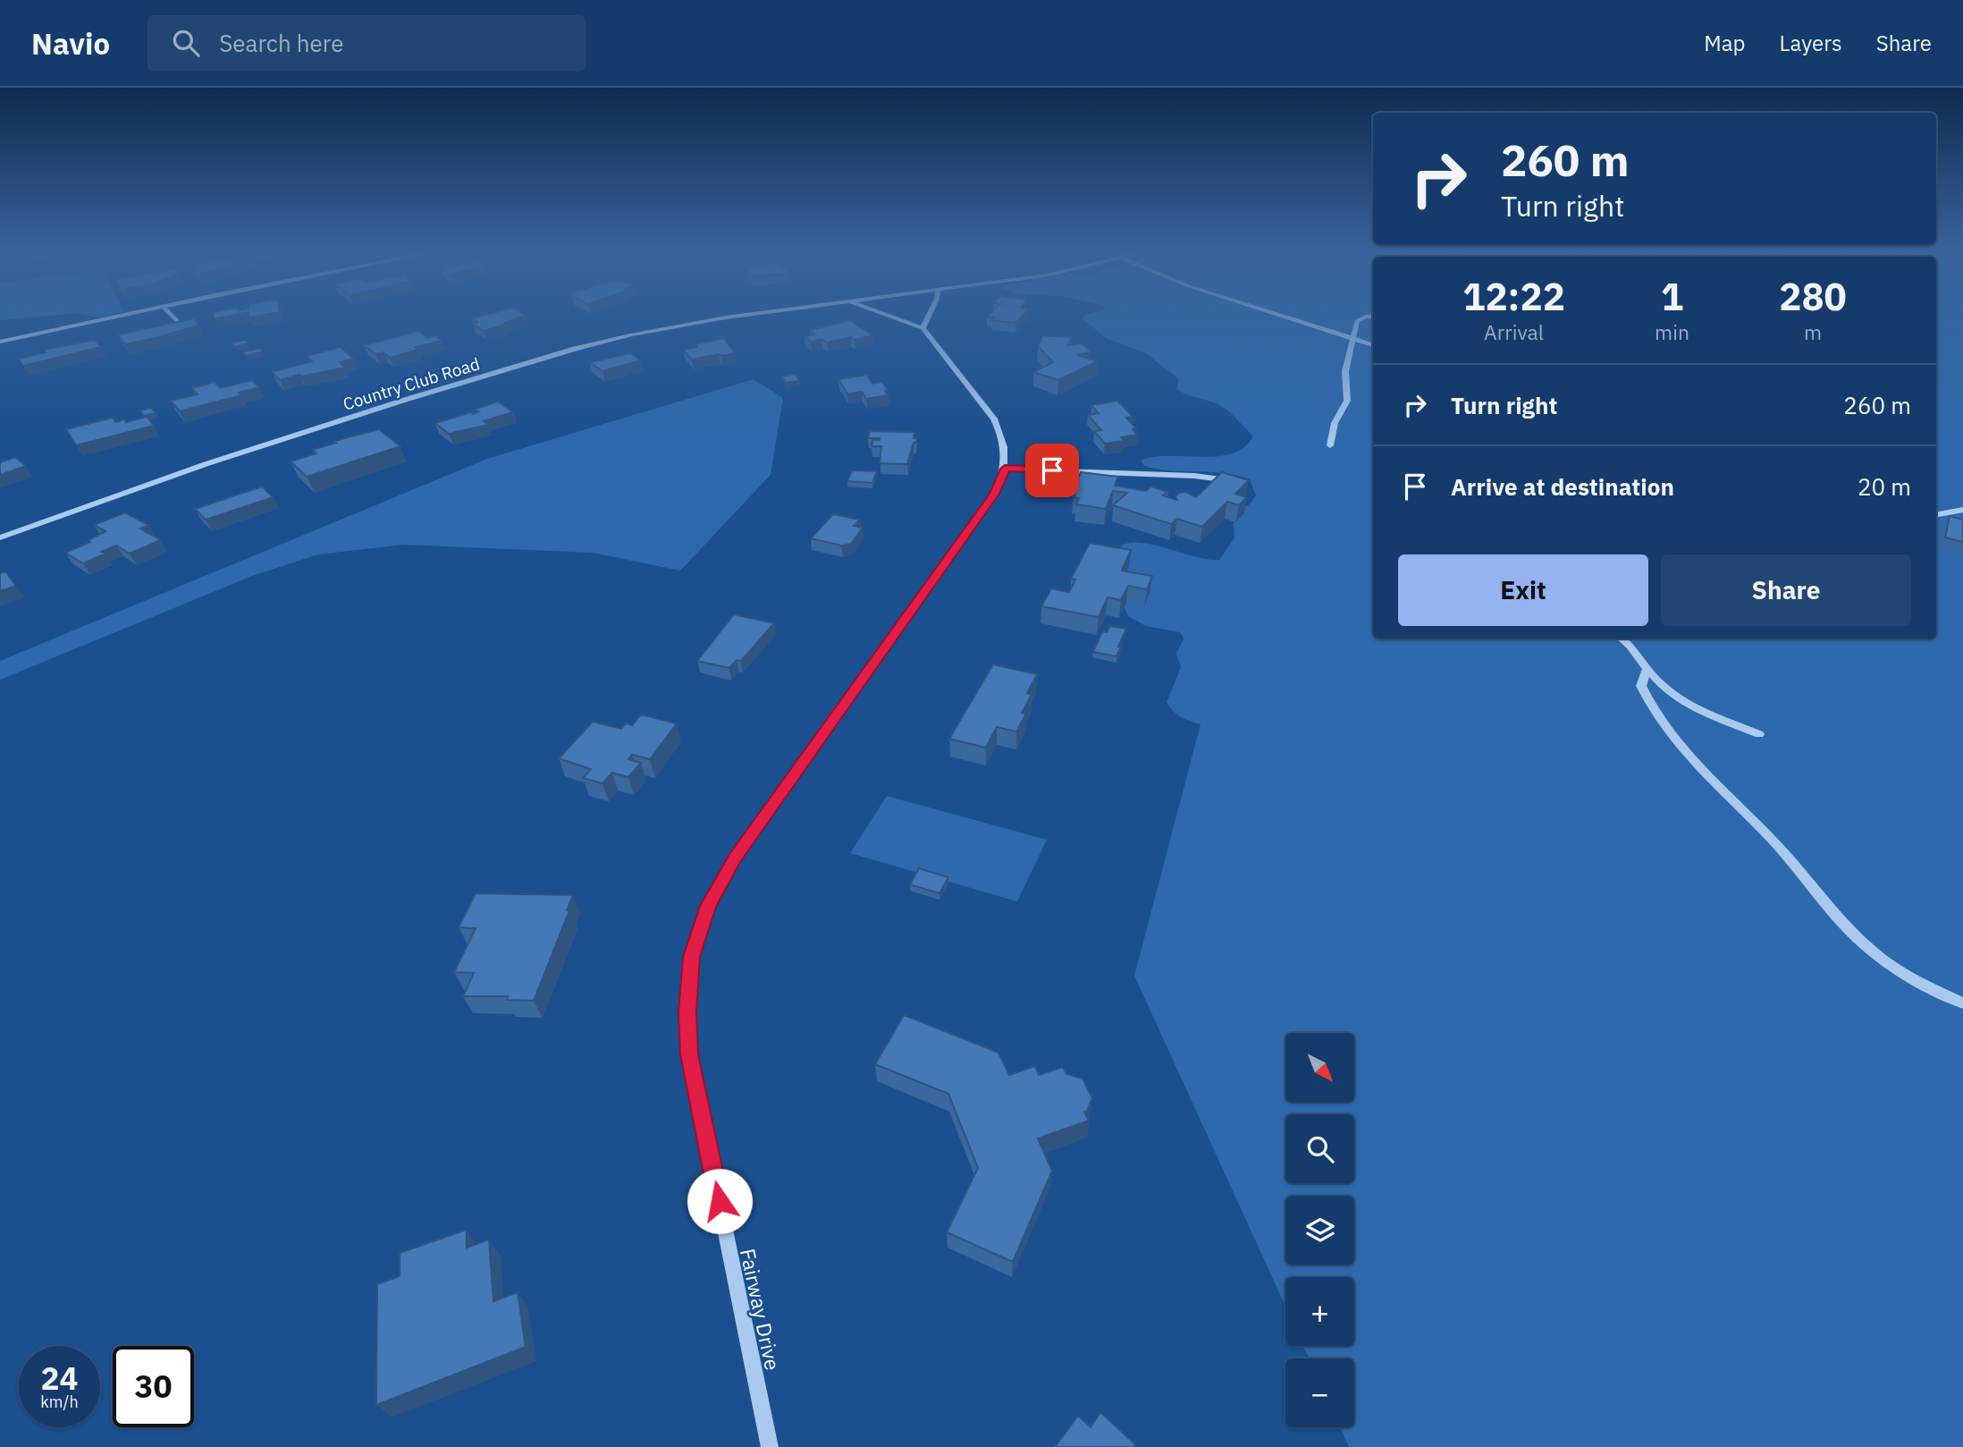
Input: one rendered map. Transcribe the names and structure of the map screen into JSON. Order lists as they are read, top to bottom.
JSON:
{
  "streets": {
    "street": ["Country Club Road", "Fairway Drive"]
  },
  "north": "bottom right",
  "page": {
    "header": "Navio",
    "search": "Search here",
    "nav": ["Map", "Layers", "Share"],
    "turn": ["260 m", "Turn right"],
    "eta": [
      "12:22",
      "Arrival",
      "1",
      "min",
      "280",
      "m"
    ],
    "list": [
      {
        "name": "Turn right",
        "value": "260 m"
      },
      {
        "name": "Arrive at destination",
        "value": "20 m"
      }
    ],
    "buttons": ["Exit", "Share"],
    "map_buttons": ["+", "−"],
    "speed": "24 km/h",
    "limit": "30"
  }
}
